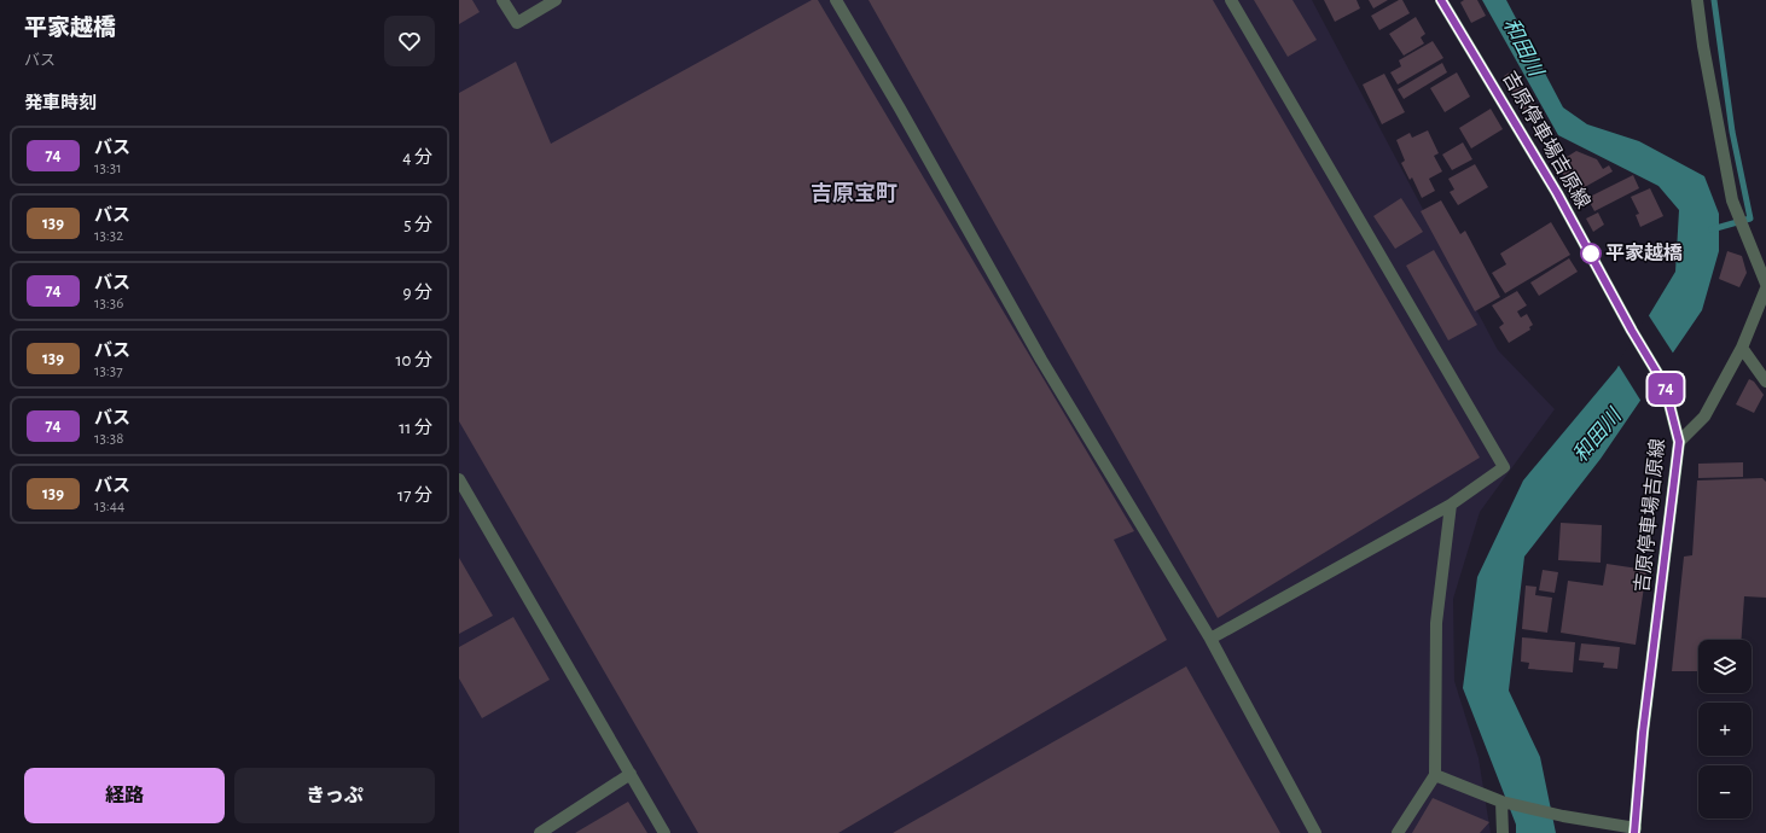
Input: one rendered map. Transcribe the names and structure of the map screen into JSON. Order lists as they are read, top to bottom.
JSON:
{
  "streets": {
    "main road": ["吉原停車場吉原線"]
  },
  "districts": ["吉原宝町"],
  "water": ["和田川"],
  "places": ["平家越橋"],
  "lines": ["bus line 74"],
  "page": {
    "heading": [
      ["平家越橋", "バス"],
      "発車時刻"
    ],
    "on_map": "74",
    "list": [
      {
        "mark": "74",
        "name": "バス",
        "note": "13:31",
        "value": "4 分"
      },
      {
        "mark": "139",
        "name": "バス",
        "note": "13:32",
        "value": "5 分"
      },
      {
        "mark": "74",
        "name": "バス",
        "note": "13:36",
        "value": "9 分"
      },
      {
        "mark": "139",
        "name": "バス",
        "note": "13:37",
        "value": "10 分"
      },
      {
        "mark": "74",
        "name": "バス",
        "note": "13:38",
        "value": "11 分"
      },
      {
        "mark": "139",
        "name": "バス",
        "note": "13:44",
        "value": "17 分"
      }
    ],
    "map_buttons": ["+", "−"],
    "buttons": ["経路", "きっぷ"]
  }
}
